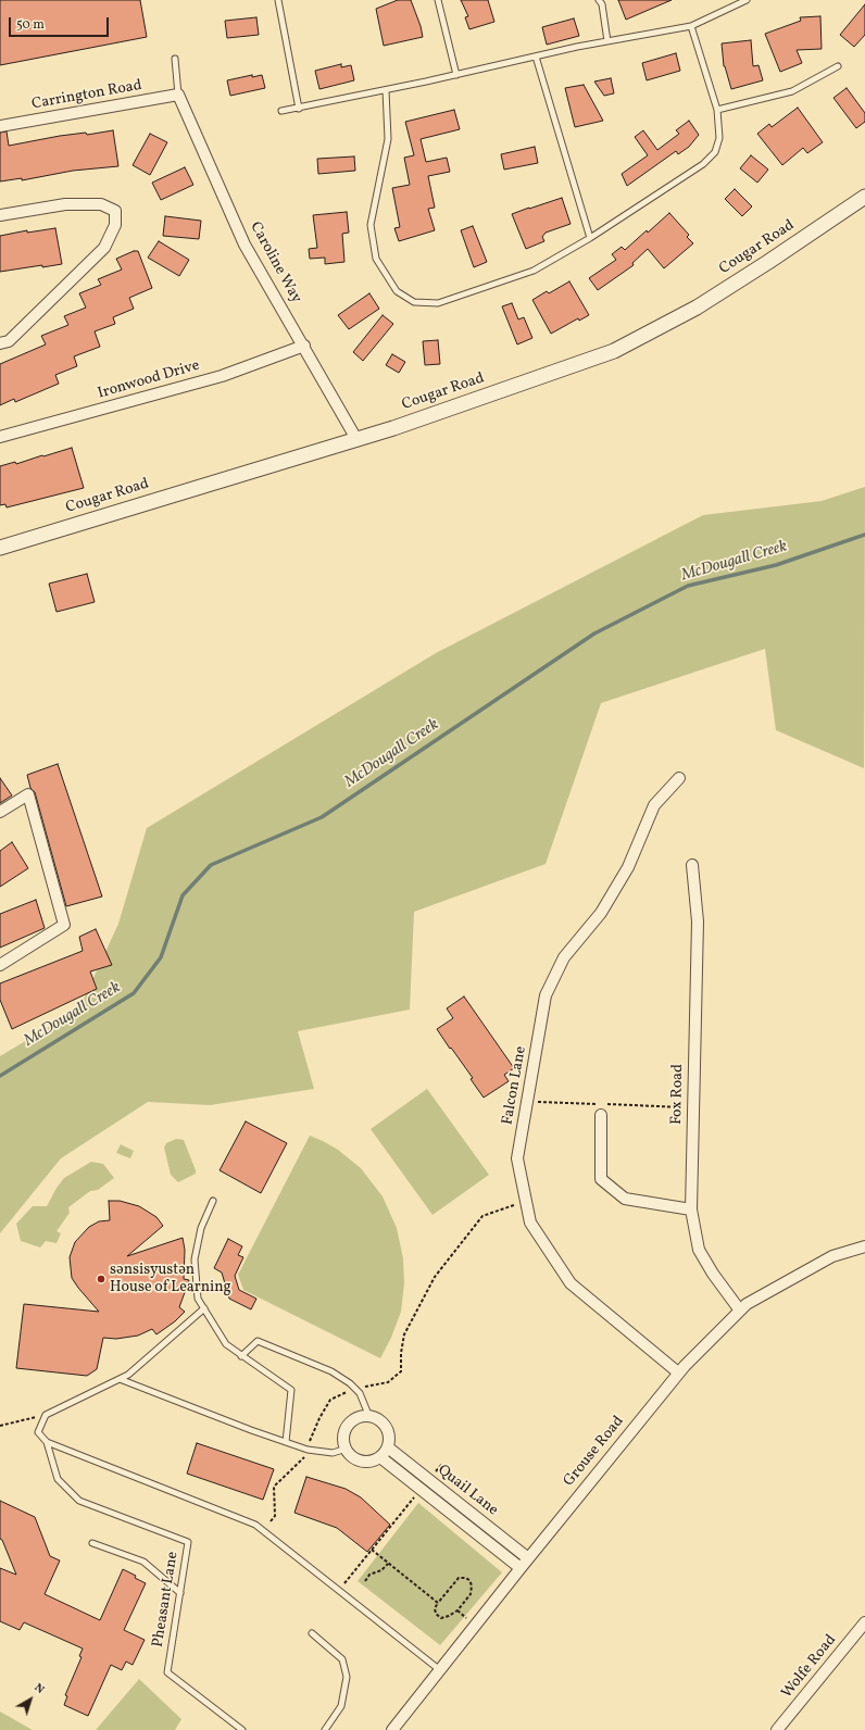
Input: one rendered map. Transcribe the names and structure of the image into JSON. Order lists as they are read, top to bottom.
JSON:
{
  "streets": {
    "street": [
      "Carrington Road",
      "Cougar Road",
      "Caroline Way",
      "Ironwood Drive",
      "Falcon Lane",
      "Fox Road",
      "Grouse Road",
      "Quail Lane",
      "Wolfe Road"
    ],
    "lane": ["Pheasant Lane"]
  },
  "crossings": [
    ["Carrington Road", "Caroline Way"],
    ["Cougar Road", "Caroline Way"],
    ["Caroline Way", "Ironwood Drive"],
    ["Falcon Lane", "Grouse Road"],
    ["Fox Road", "Grouse Road"],
    ["Grouse Road", "Quail Lane"]
  ],
  "water": ["McDougall Creek"],
  "places": ["sənsisyustən House of Learning"],
  "scale_bar": "50 m",
  "north": "top right"
}
